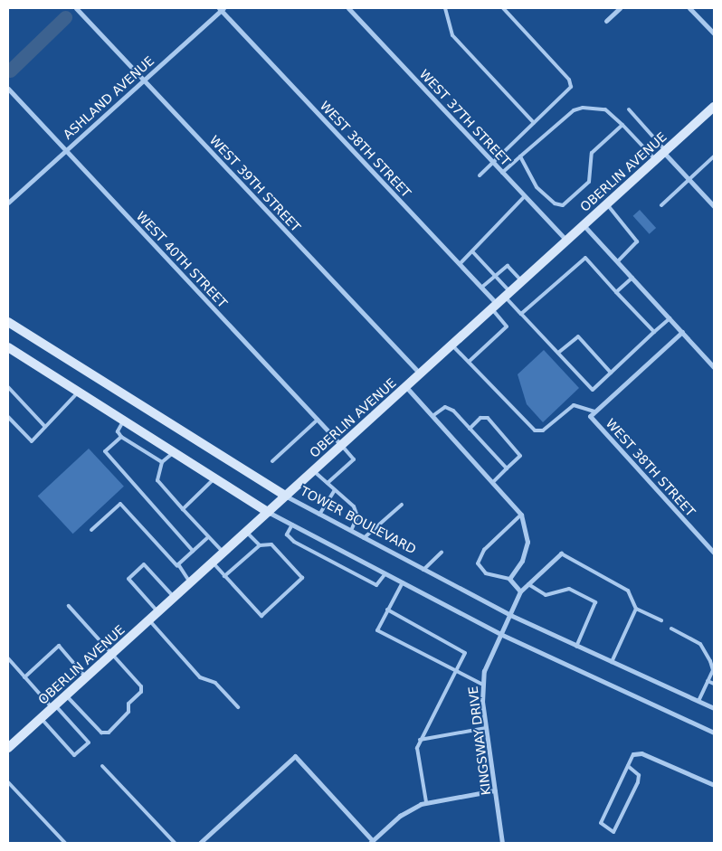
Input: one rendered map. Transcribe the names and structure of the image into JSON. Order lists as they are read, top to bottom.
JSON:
{
  "streets": {
    "street": [
      "ASHLAND AVENUE",
      "WEST 37TH STREET",
      "WEST 38TH STREET",
      "OBERLIN AVENUE",
      "WEST 39TH STREET",
      "WEST 40TH STREET",
      "TOWER BOULEVARD",
      "KINGSWAY DRIVE"
    ]
  },
  "crossings": [
    ["ASHLAND AVENUE", "WEST 38TH STREET"],
    ["ASHLAND AVENUE", "WEST 39TH STREET"],
    ["ASHLAND AVENUE", "WEST 40TH STREET"],
    ["WEST 37TH STREET", "OBERLIN AVENUE"],
    ["WEST 38TH STREET", "OBERLIN AVENUE"],
    ["OBERLIN AVENUE", "WEST 39TH STREET"],
    ["OBERLIN AVENUE", "WEST 40TH STREET"],
    ["OBERLIN AVENUE", "TOWER BOULEVARD"],
    ["TOWER BOULEVARD", "KINGSWAY DRIVE"]
  ]
}
